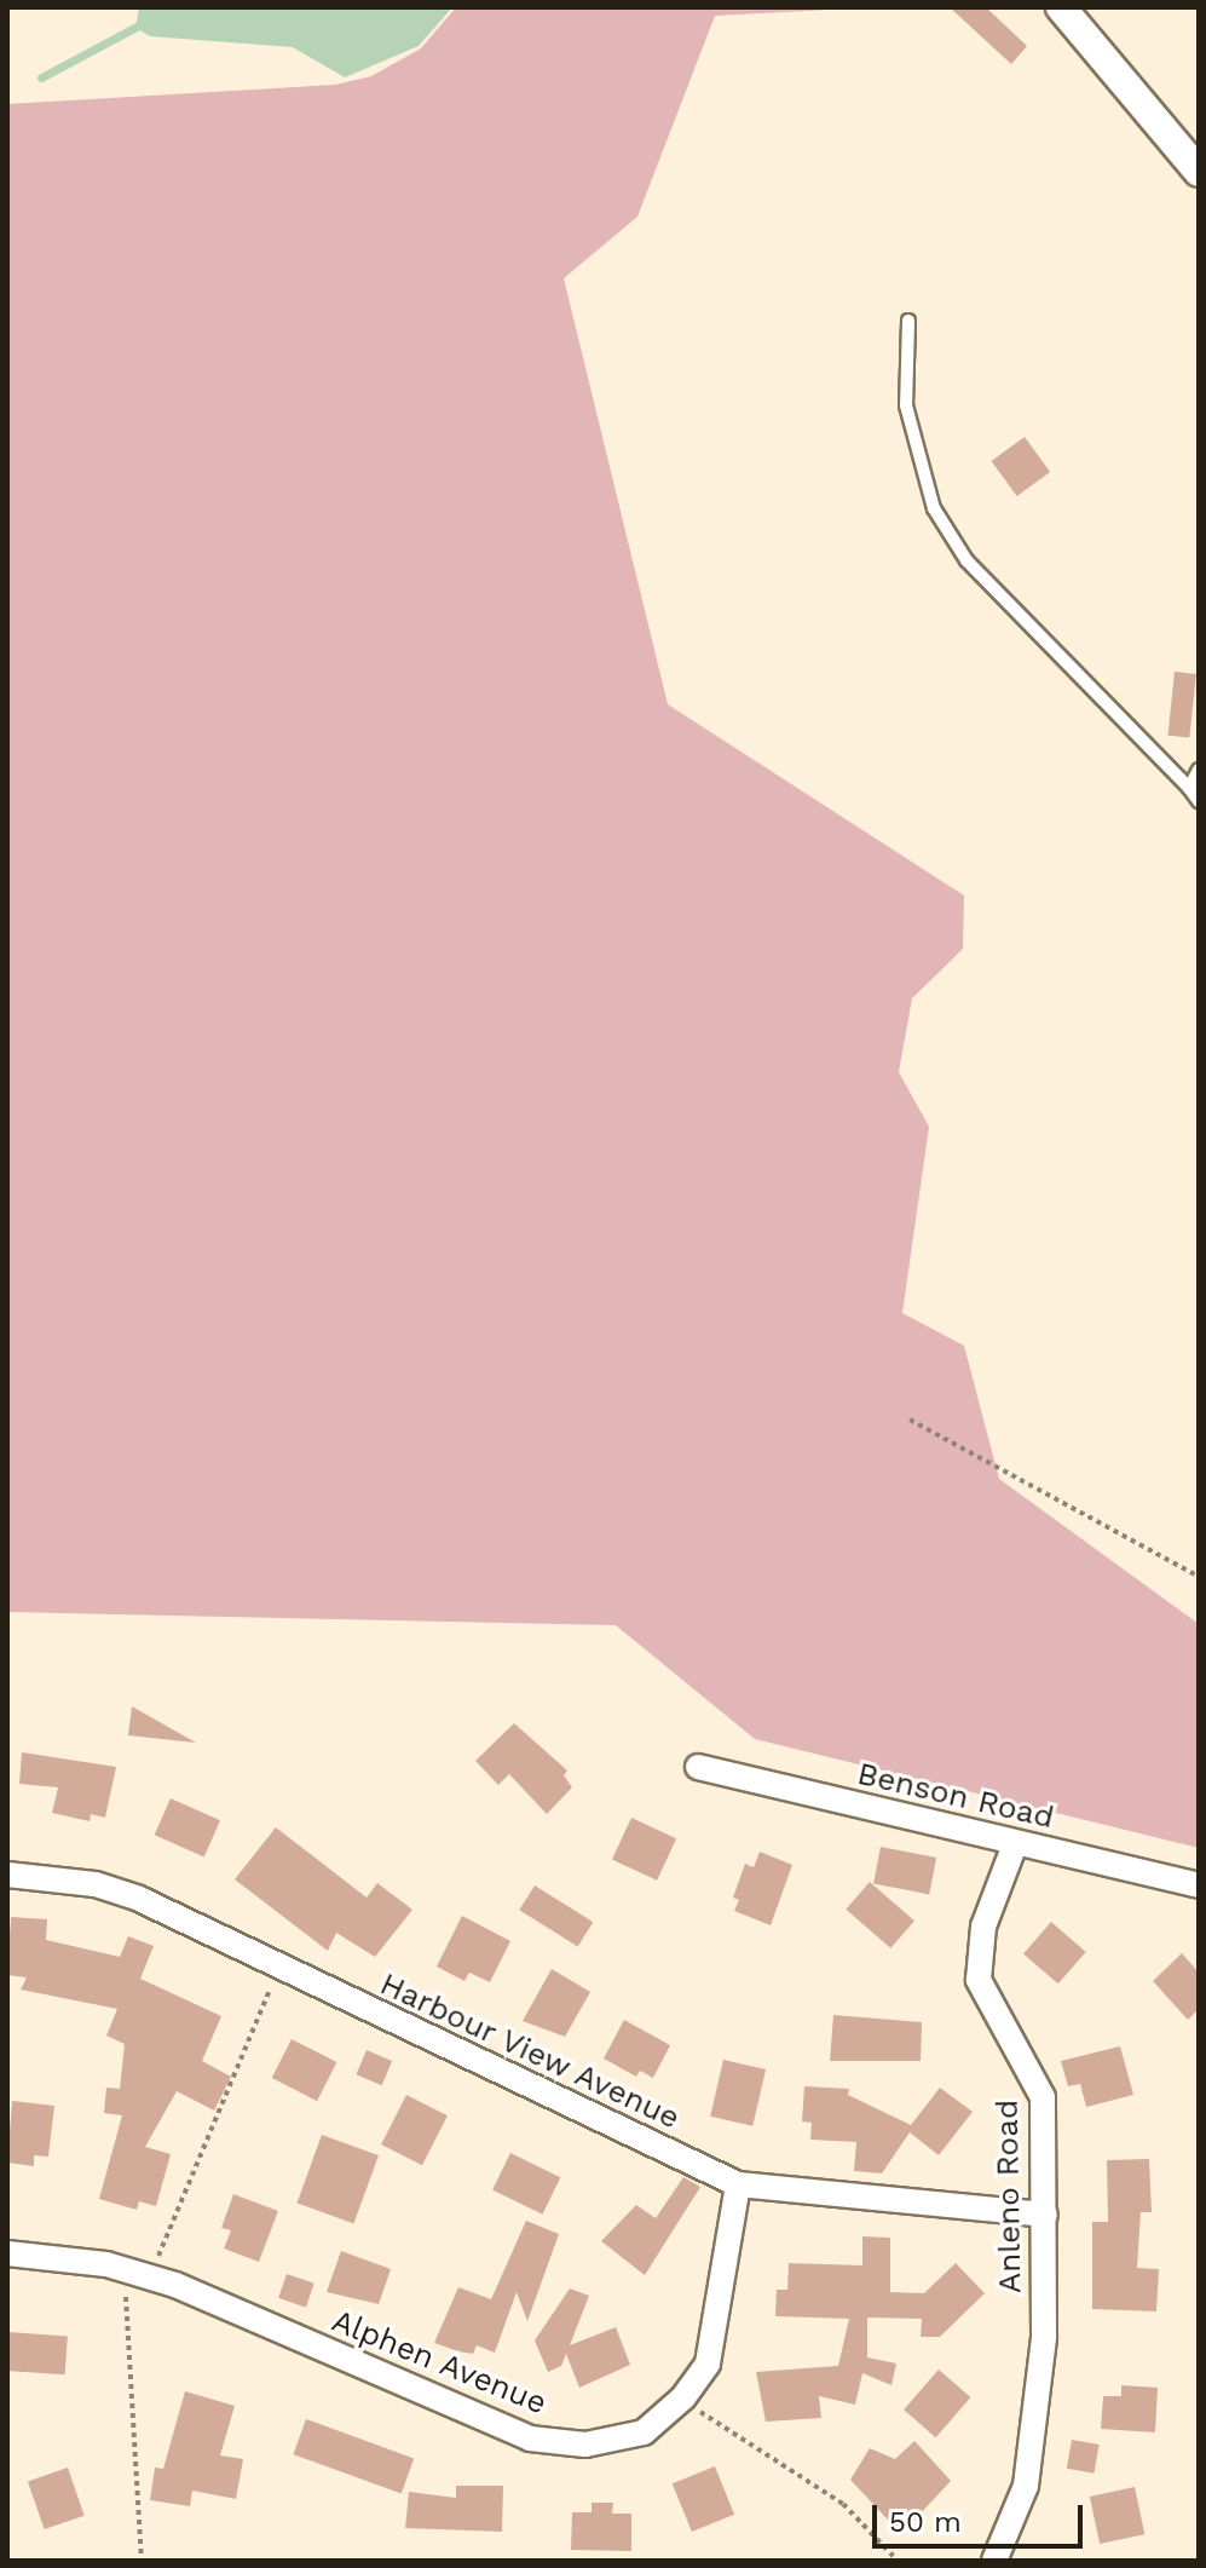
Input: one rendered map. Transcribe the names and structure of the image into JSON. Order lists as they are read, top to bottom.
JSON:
{
  "streets": {
    "street": [
      "Benson Road",
      "Harbour View Avenue",
      "Anleno Road",
      "Alphen Avenue"
    ]
  },
  "crossings": [
    ["Benson Road", "Anleno Road"],
    ["Harbour View Avenue", "Anleno Road"],
    ["Harbour View Avenue", "Alphen Avenue"]
  ],
  "scale_bar": "50 m"
}
